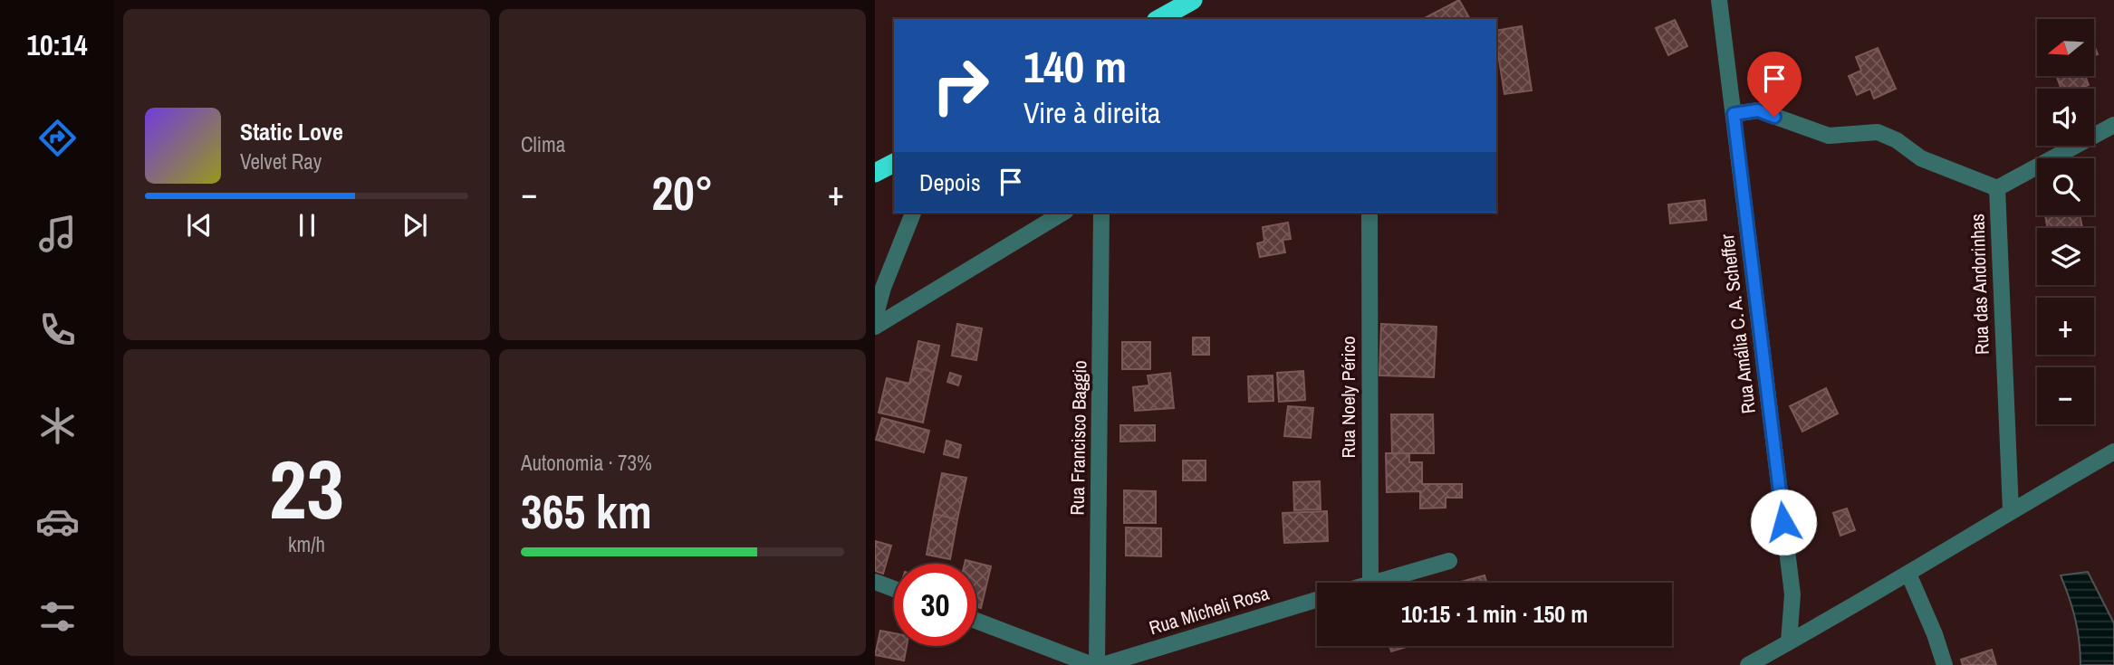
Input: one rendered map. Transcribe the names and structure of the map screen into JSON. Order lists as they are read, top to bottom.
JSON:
{
  "streets": {
    "street": [
      "Rua das Andorinhas",
      "Rua Amália C. A. Scheffer",
      "Rua Noely Périco",
      "Rua Francisco Baggio",
      "Rua Micheli Rosa"
    ]
  },
  "north": "left",
  "page": {
    "tabs": "10:14",
    "tile": [
      "Clima",
      ["23", "km/h"],
      ["Autonomia · 73%", "365 km"]
    ],
    "map_buttons": ["+", "−"],
    "turn": ["140 m", "Vire à direita"],
    "song": ["Static Love", "Velvet Ray"],
    "then": "Depois",
    "heat": ["−", "20°", "+"],
    "limit": "30",
    "trip": "10:15 · 1 min · 150 m"
  }
}
